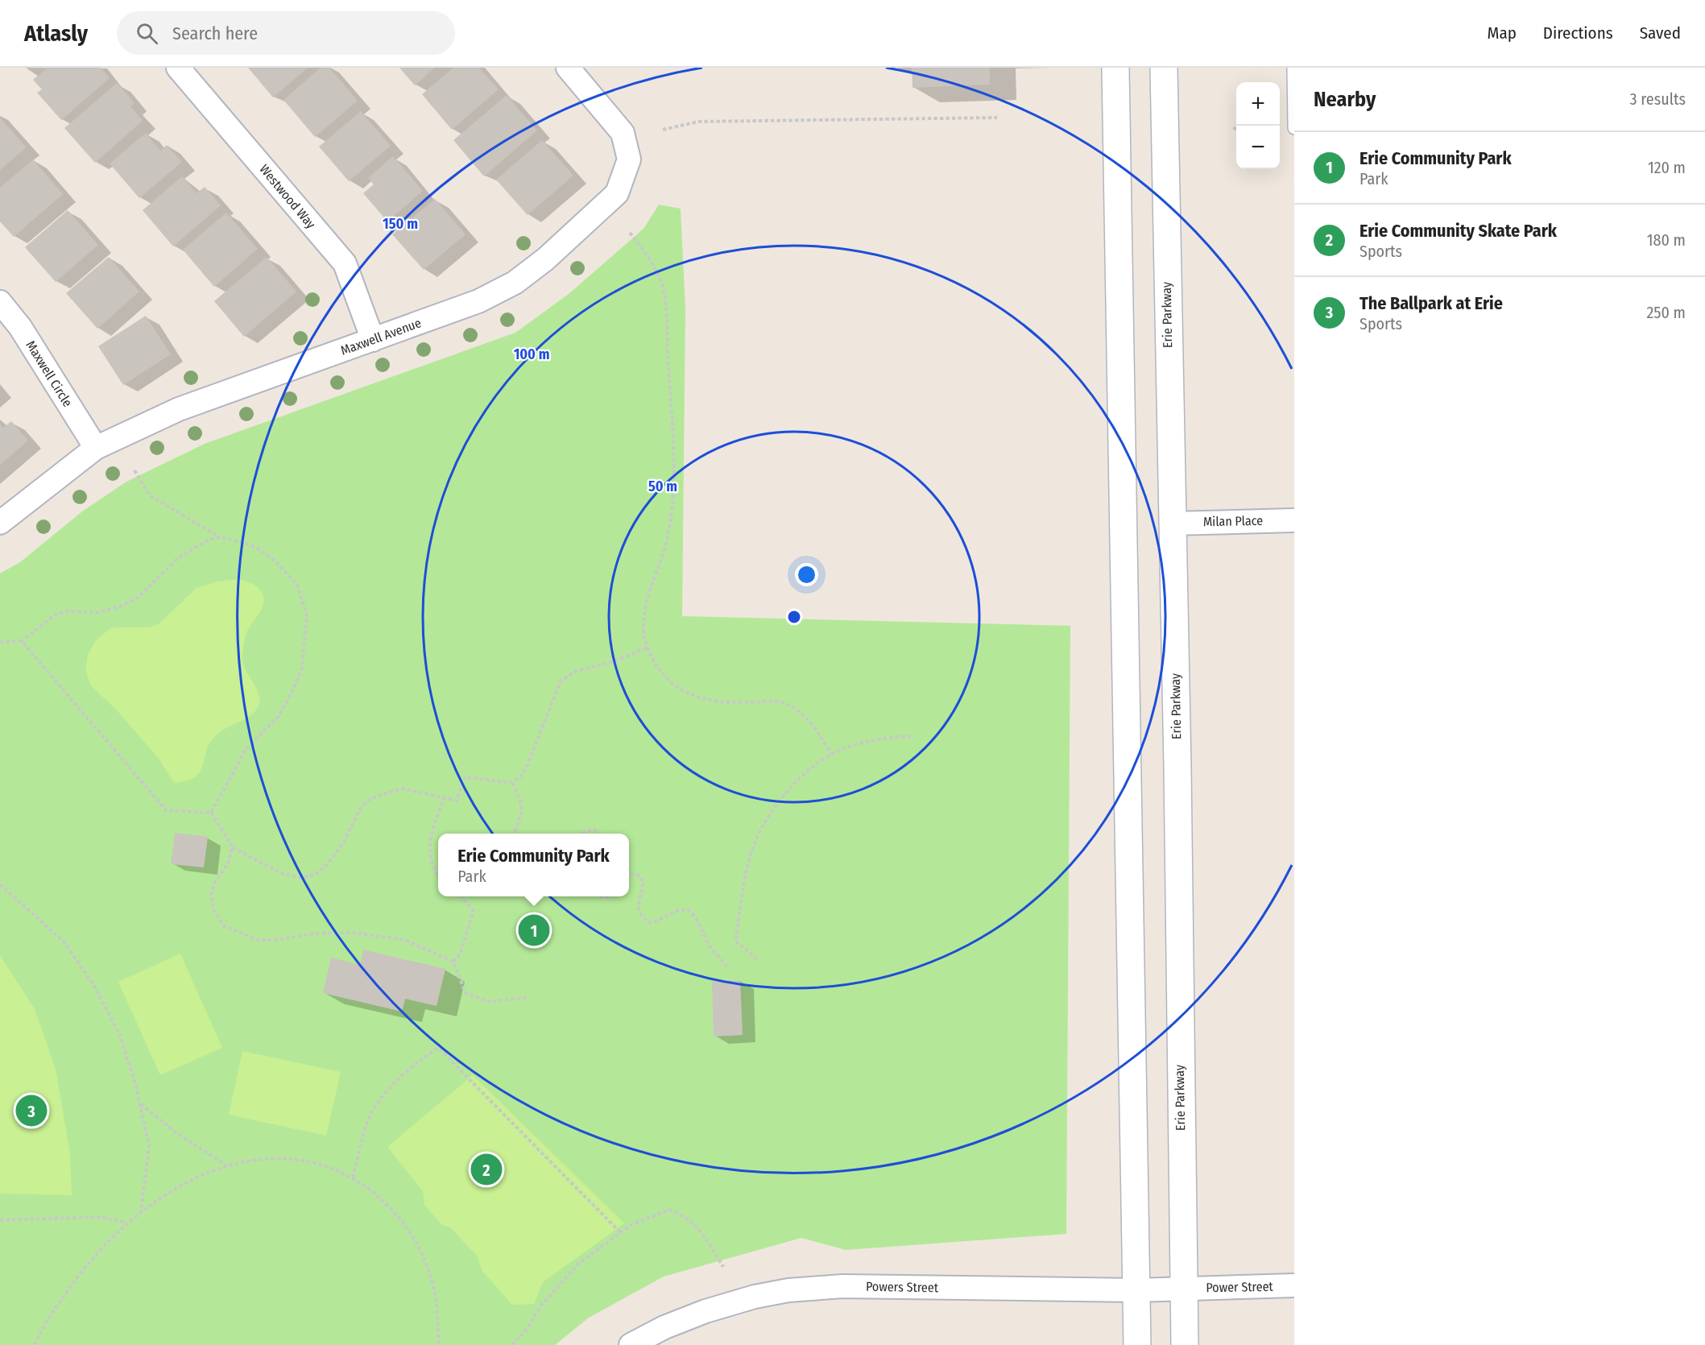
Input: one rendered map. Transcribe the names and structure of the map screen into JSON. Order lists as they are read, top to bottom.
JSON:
{
  "streets": {
    "main road": ["Erie Parkway"],
    "street": [
      "Westwood Way",
      "Maxwell Avenue",
      "Maxwell Circle",
      "Milan Place",
      "Powers Street",
      "Power Street"
    ]
  },
  "crossings": [
    ["Westwood Way", "Maxwell Avenue"],
    ["Erie Parkway", "Milan Place"],
    ["Erie Parkway", "Powers Street"],
    ["Erie Parkway", "Power Street"],
    ["Maxwell Avenue", "Maxwell Circle"],
    ["Powers Street", "Power Street"]
  ],
  "page": {
    "header": "Atlasly",
    "search": "Search here",
    "nav": ["Map", "Directions", "Saved"],
    "heading": ["Nearby", "3 results"],
    "map_buttons": ["+", "−"],
    "list": [
      {
        "mark": "1",
        "name": "Erie Community Park",
        "note": "Park",
        "value": "120 m"
      },
      {
        "mark": "2",
        "name": "Erie Community Skate Park",
        "note": "Sports",
        "value": "180 m"
      },
      {
        "mark": "3",
        "name": "The Ballpark at Erie",
        "note": "Sports",
        "value": "250 m"
      }
    ],
    "popup": ["Erie Community Park", "Park"],
    "pins": ["1", "3", "2"]
  },
  "rings": ["150 m", "100 m", "50 m"]
}
